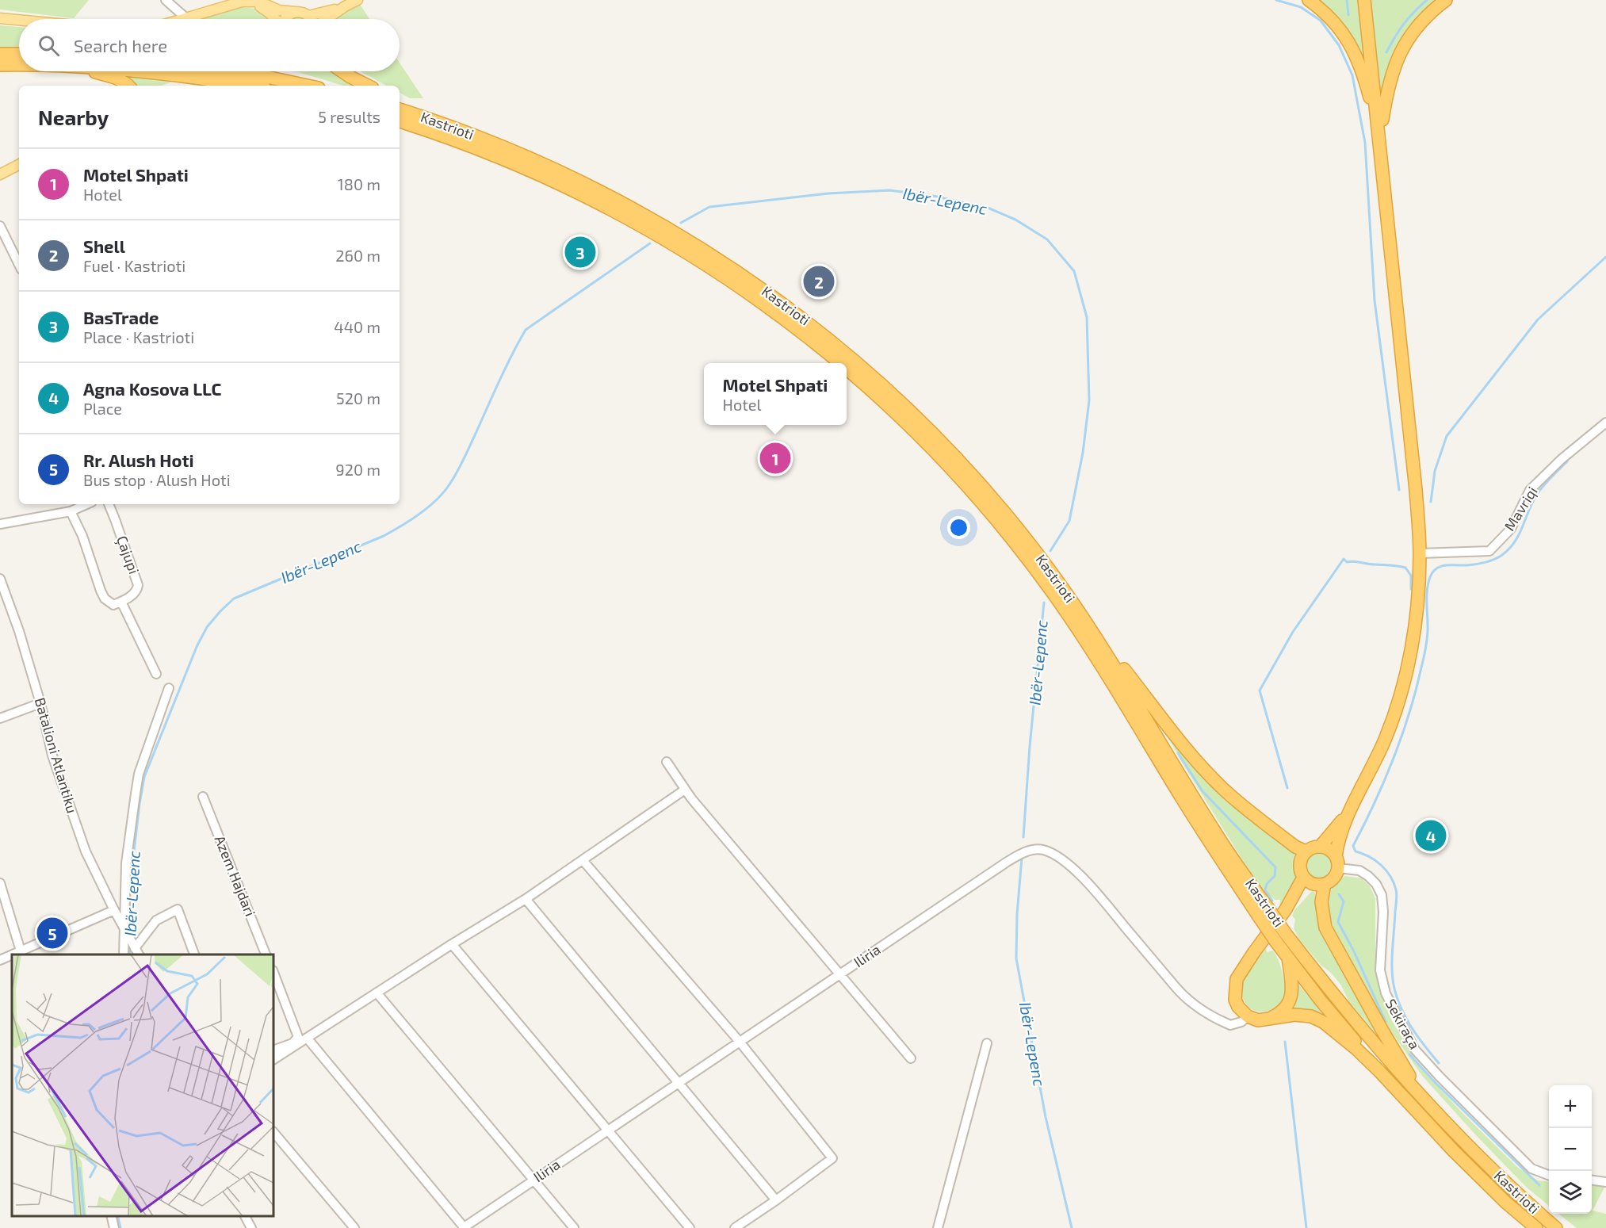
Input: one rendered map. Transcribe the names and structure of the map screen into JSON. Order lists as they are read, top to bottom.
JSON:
{
  "streets": {
    "highway": ["Kastrioti"],
    "street": [
      "Mavriqi",
      "Çajupi",
      "Batalioni Atlantiku",
      "Azem Hajdari",
      "Iliria",
      "Sekiraça"
    ]
  },
  "water": ["Ibër-Lepenc"],
  "page": {
    "search": "Search here",
    "heading": ["Nearby", "5 results"],
    "list": [
      {
        "mark": "1",
        "name": "Motel Shpati",
        "note": "Hotel",
        "value": "180 m"
      },
      {
        "mark": "2",
        "name": "Shell",
        "note": "Fuel · Kastrioti",
        "value": "260 m"
      },
      {
        "mark": "3",
        "name": "BasTrade",
        "note": "Place · Kastrioti",
        "value": "440 m"
      },
      {
        "mark": "4",
        "name": "Agna Kosova LLC",
        "note": "Place",
        "value": "520 m"
      },
      {
        "mark": "5",
        "name": "Rr. Alush Hoti",
        "note": "Bus stop · Alush Hoti",
        "value": "920 m"
      }
    ],
    "pins": [
      "3",
      "2",
      "1",
      "4",
      "5"
    ],
    "popup": ["Motel Shpati", "Hotel"],
    "map_buttons": ["+", "−"]
  }
}
